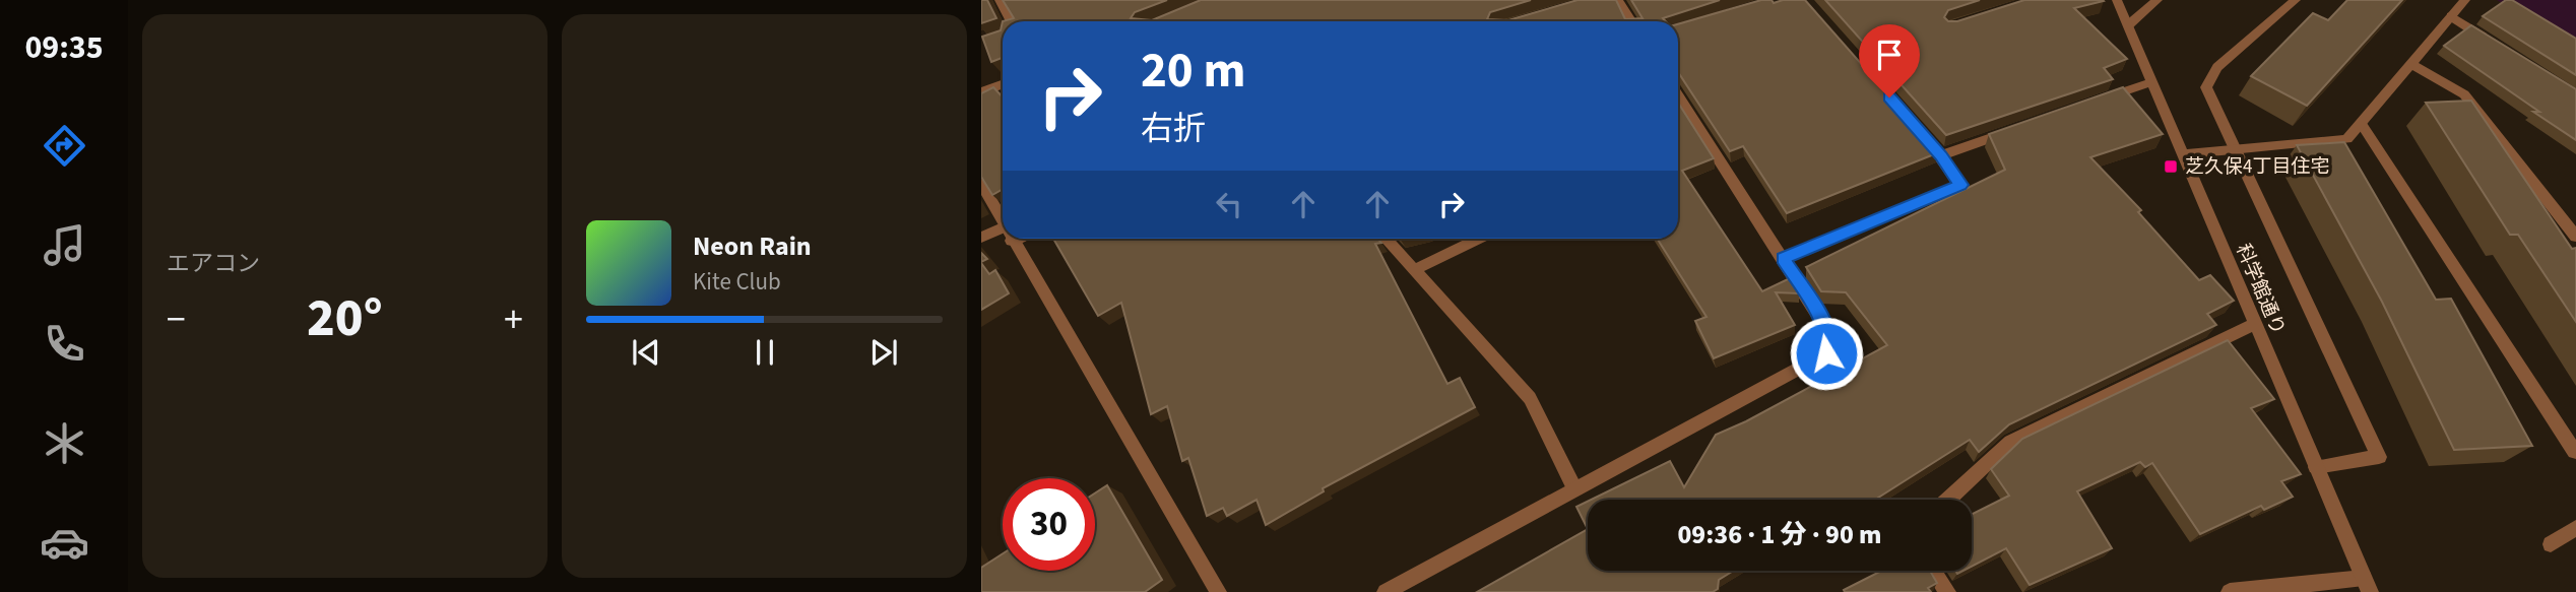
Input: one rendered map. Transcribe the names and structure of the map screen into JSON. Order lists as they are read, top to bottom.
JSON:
{
  "streets": {
    "street": ["科学館通り"]
  },
  "places": {
    "transit": ["芝久保4丁目住宅"]
  },
  "page": {
    "tabs": "09:35",
    "tile": "エアコン",
    "turn": ["20 m", "右折"],
    "song": ["Neon Rain", "Kite Club"],
    "heat": ["−", "20°", "+"],
    "limit": "30",
    "trip": "09:36 · 1 分 · 90 m"
  }
}
